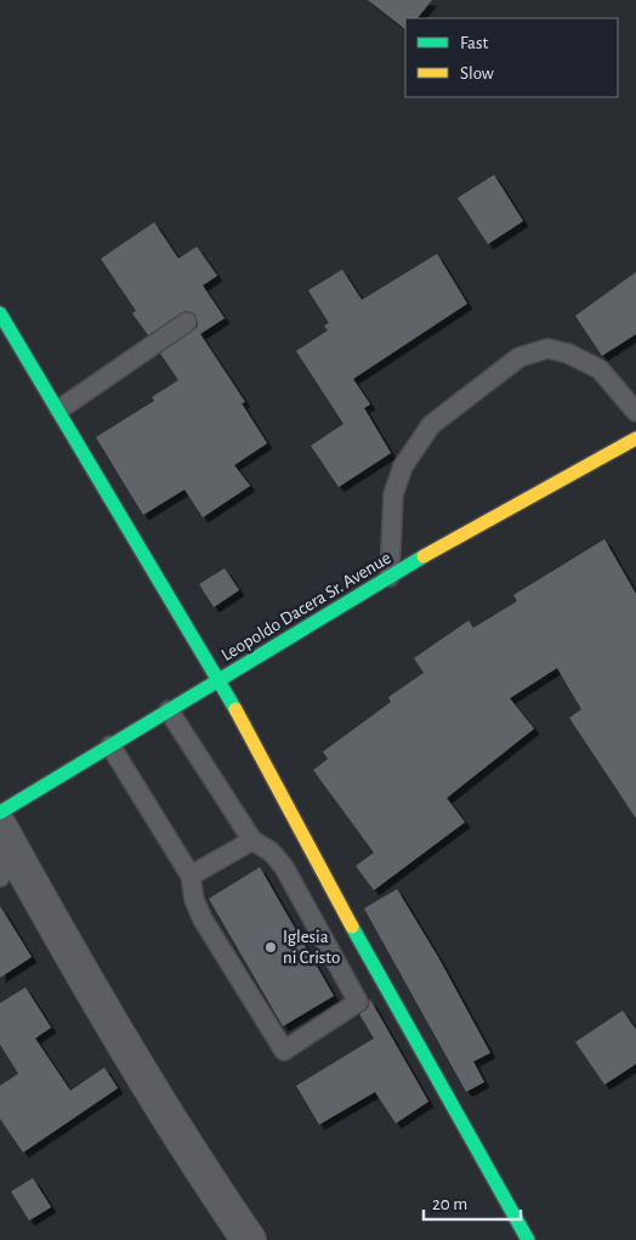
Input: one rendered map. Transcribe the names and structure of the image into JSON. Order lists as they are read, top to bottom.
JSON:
{
  "streets": {
    "street": ["Leopoldo Dacera Sr. Avenue"]
  },
  "places": ["Iglesia ni Cristo"],
  "legend": ["Fast", "Slow"],
  "scale_bar": "20 m"
}
